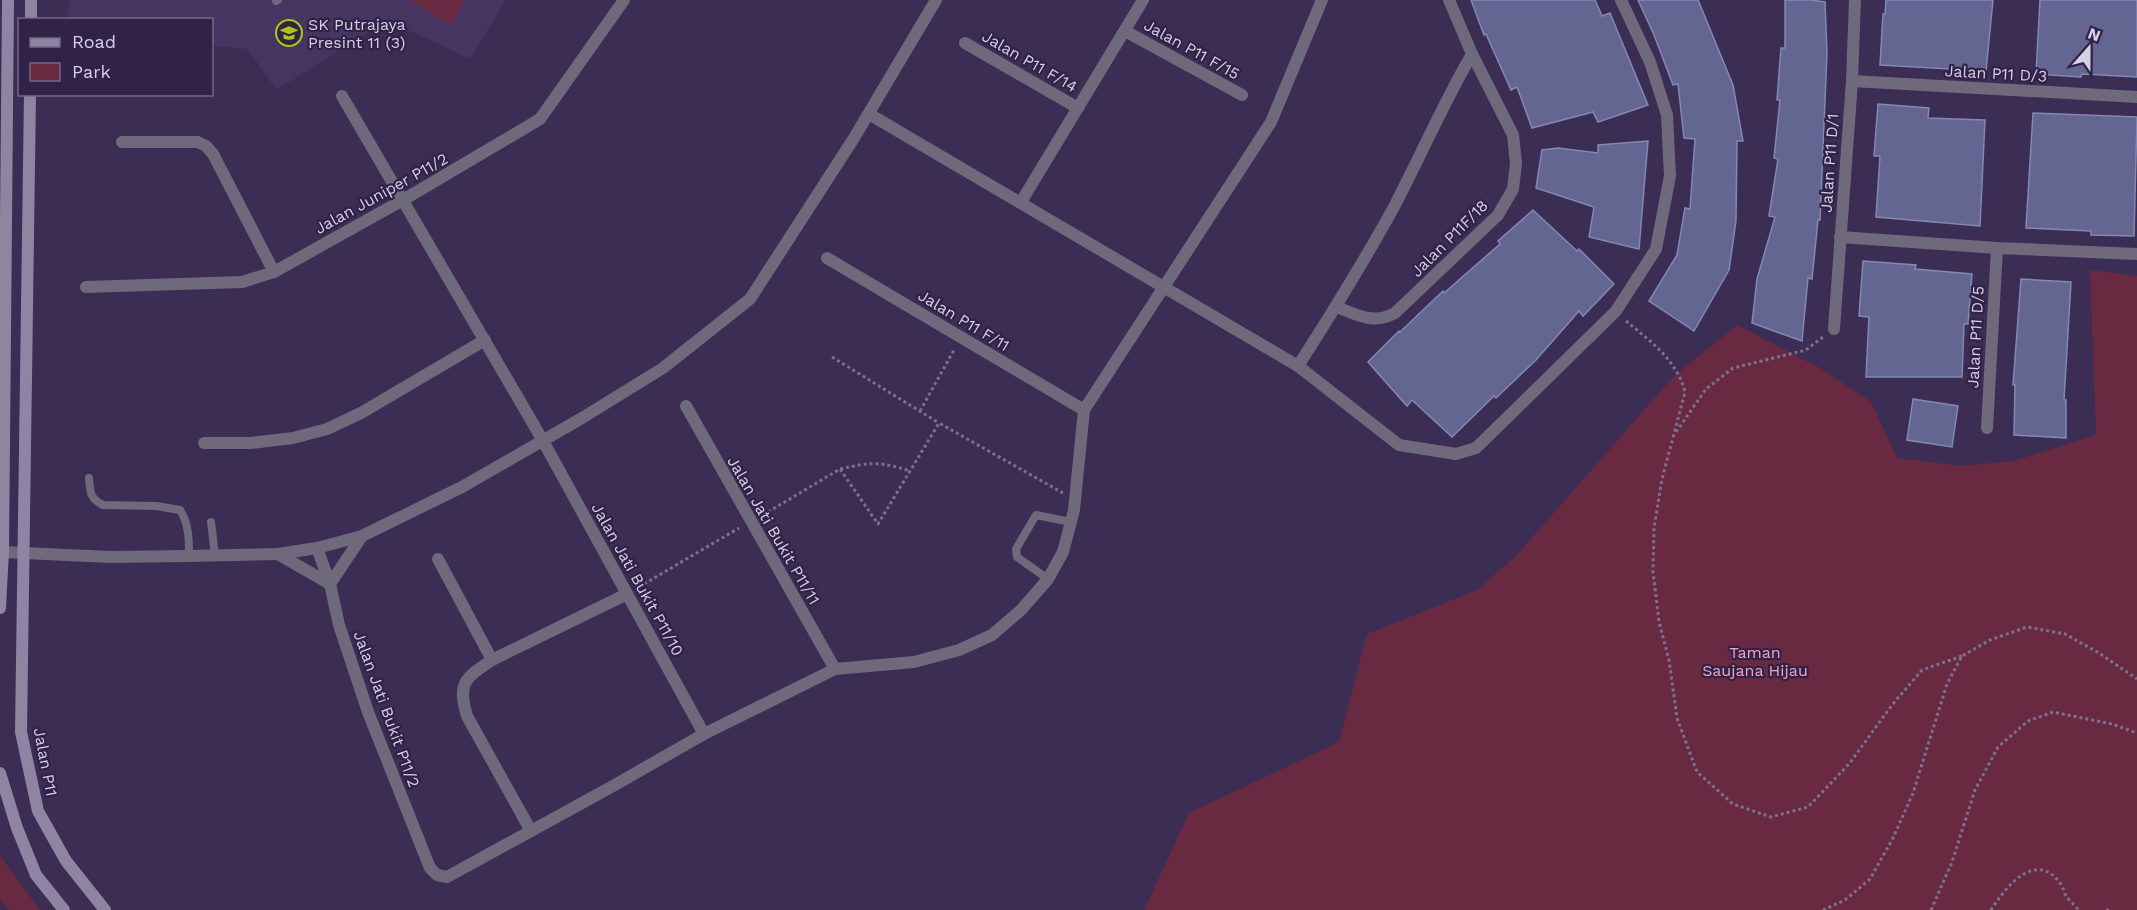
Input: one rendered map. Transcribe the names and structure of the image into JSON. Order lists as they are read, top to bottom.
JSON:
{
  "streets": {
    "main road": ["Jalan P11"],
    "street": [
      "Jalan P11 F/15",
      "Jalan P11 F/14",
      "Jalan P11 D/3",
      "Jalan P11 D/1",
      "Jalan Juniper P11/2",
      "Jalan P11F/18",
      "Jalan P11 F/11",
      "Jalan P11 D/5",
      "Jalan Jati Bukit P11/11",
      "Jalan Jati Bukit P11/10",
      "Jalan Jati Bukit P11/2"
    ]
  },
  "crossings": [
    ["Jalan P11 D/3", "Jalan P11 D/1"],
    ["Jalan Juniper P11/2", "Jalan Jati Bukit P11/10"]
  ],
  "parks": ["Taman Saujana Hijau"],
  "places": {
    "school or university": ["SK Putrajaya Presint 11 (3)"]
  },
  "legend": ["Road", "Park"],
  "north": "top"
}
